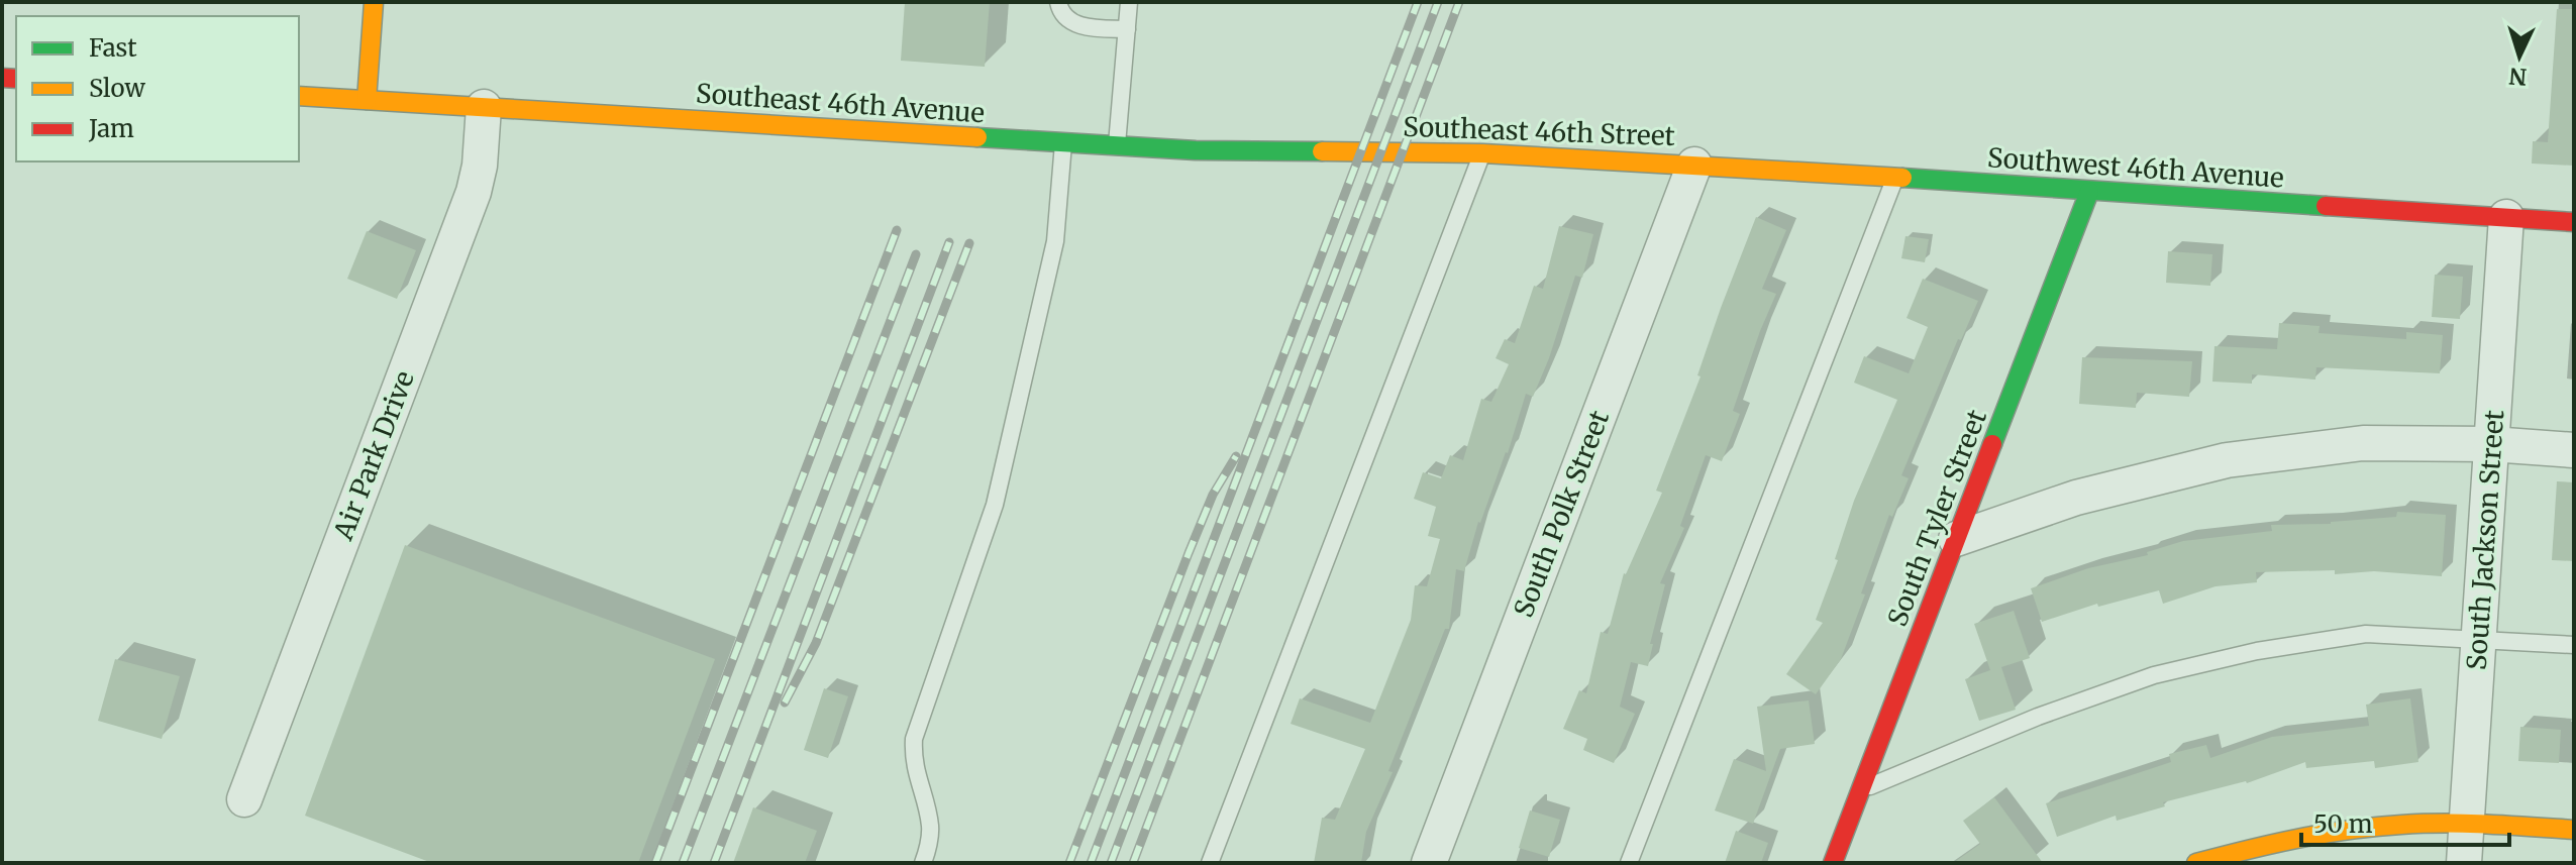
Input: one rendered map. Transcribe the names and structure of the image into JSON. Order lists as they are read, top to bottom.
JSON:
{
  "streets": {
    "main road": [
      "Southeast 46th Avenue",
      "Southeast 46th Street",
      "Southwest 46th Avenue",
      "South Tyler Street"
    ],
    "street": ["Air Park Drive", "South Polk Street", "South Jackson Street"]
  },
  "crossings": [
    ["Southeast 46th Avenue", "Southeast 46th Street"],
    ["Southeast 46th Avenue", "Air Park Drive"],
    ["Southeast 46th Street", "Southwest 46th Avenue"],
    ["Southeast 46th Street", "South Polk Street"],
    ["Southwest 46th Avenue", "South Polk Street"],
    ["Southwest 46th Avenue", "South Tyler Street"],
    ["Southwest 46th Avenue", "South Jackson Street"]
  ],
  "legend": ["Fast", "Slow", "Jam"],
  "scale_bar": "50 m",
  "north": "bottom"
}
